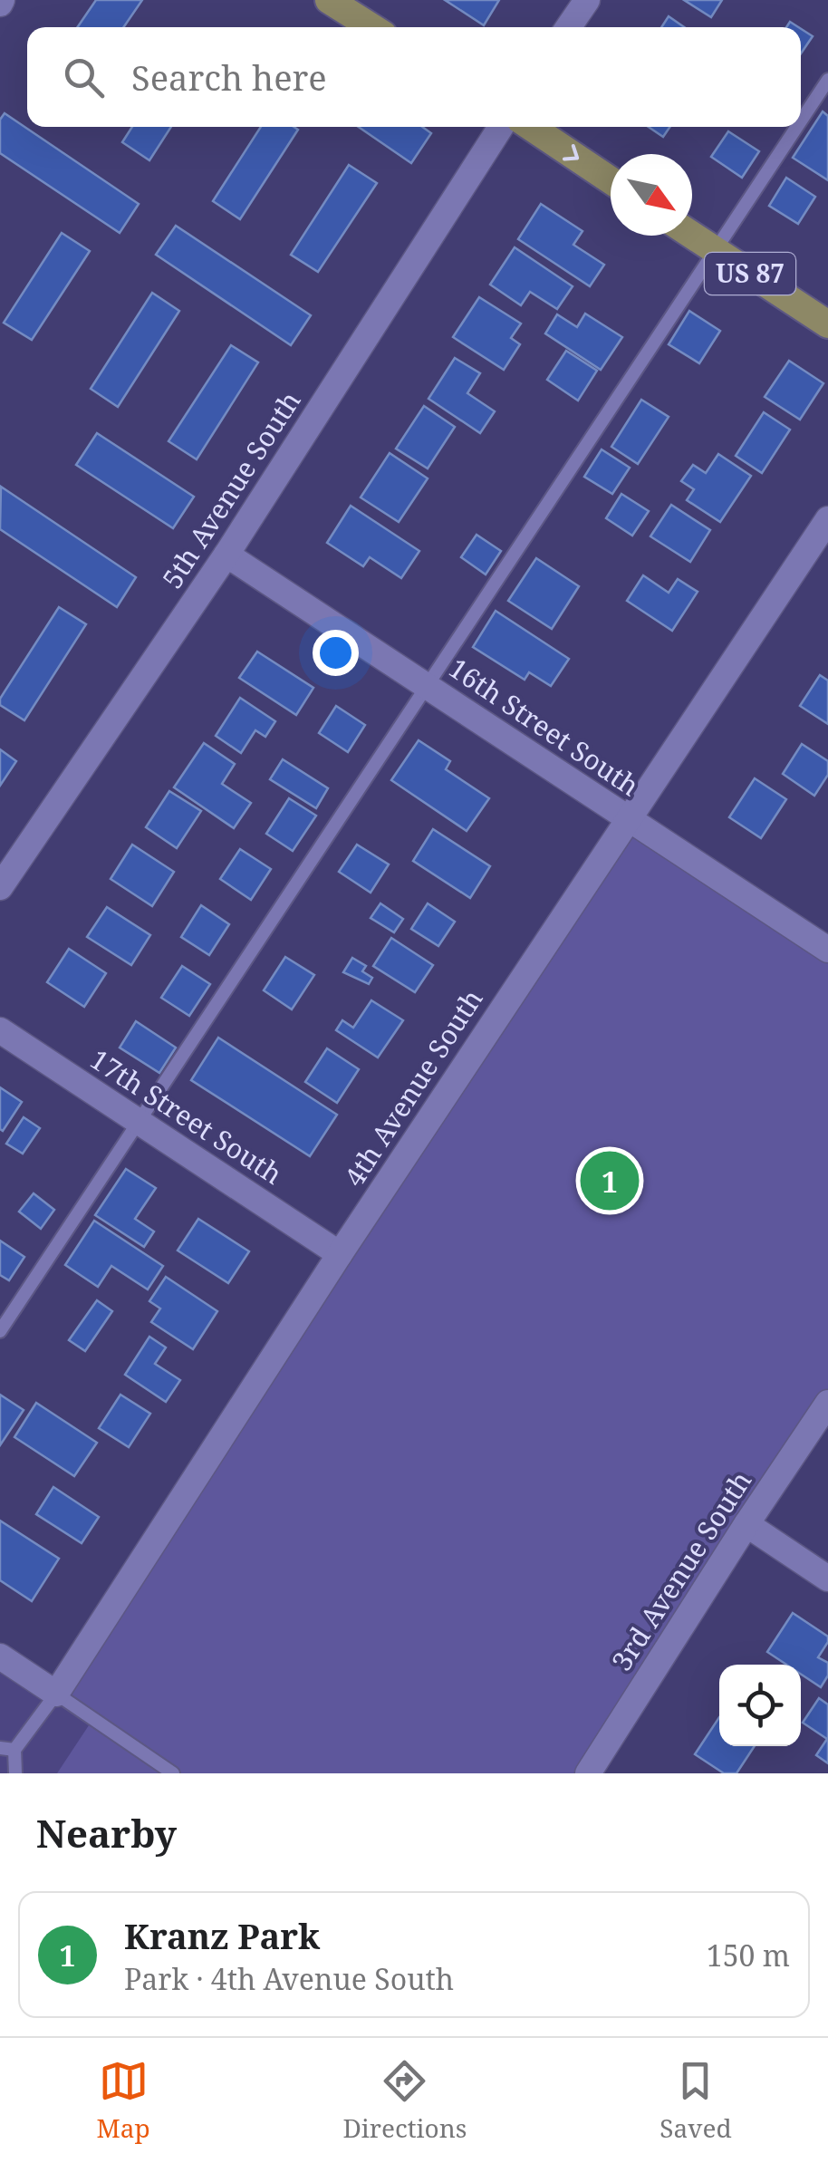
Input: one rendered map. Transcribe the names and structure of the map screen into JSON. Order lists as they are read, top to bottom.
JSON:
{
  "streets": {
    "main road": ["US 87"],
    "street": [
      "5th Avenue South",
      "16th Street South",
      "4th Avenue South",
      "17th Street South",
      "3rd Avenue South"
    ]
  },
  "crossings": [
    ["5th Avenue South", "16th Street South"],
    ["16th Street South", "4th Avenue South"],
    ["4th Avenue South", "17th Street South"]
  ],
  "north": "bottom right",
  "page": {
    "search": "Search here",
    "pins": "1",
    "heading": "Nearby",
    "list": [
      {
        "mark": "1",
        "name": "Kranz Park",
        "note": "Park · 4th Avenue South",
        "value": "150 m"
      }
    ],
    "nav": ["Map", "Directions", "Saved"]
  }
}
